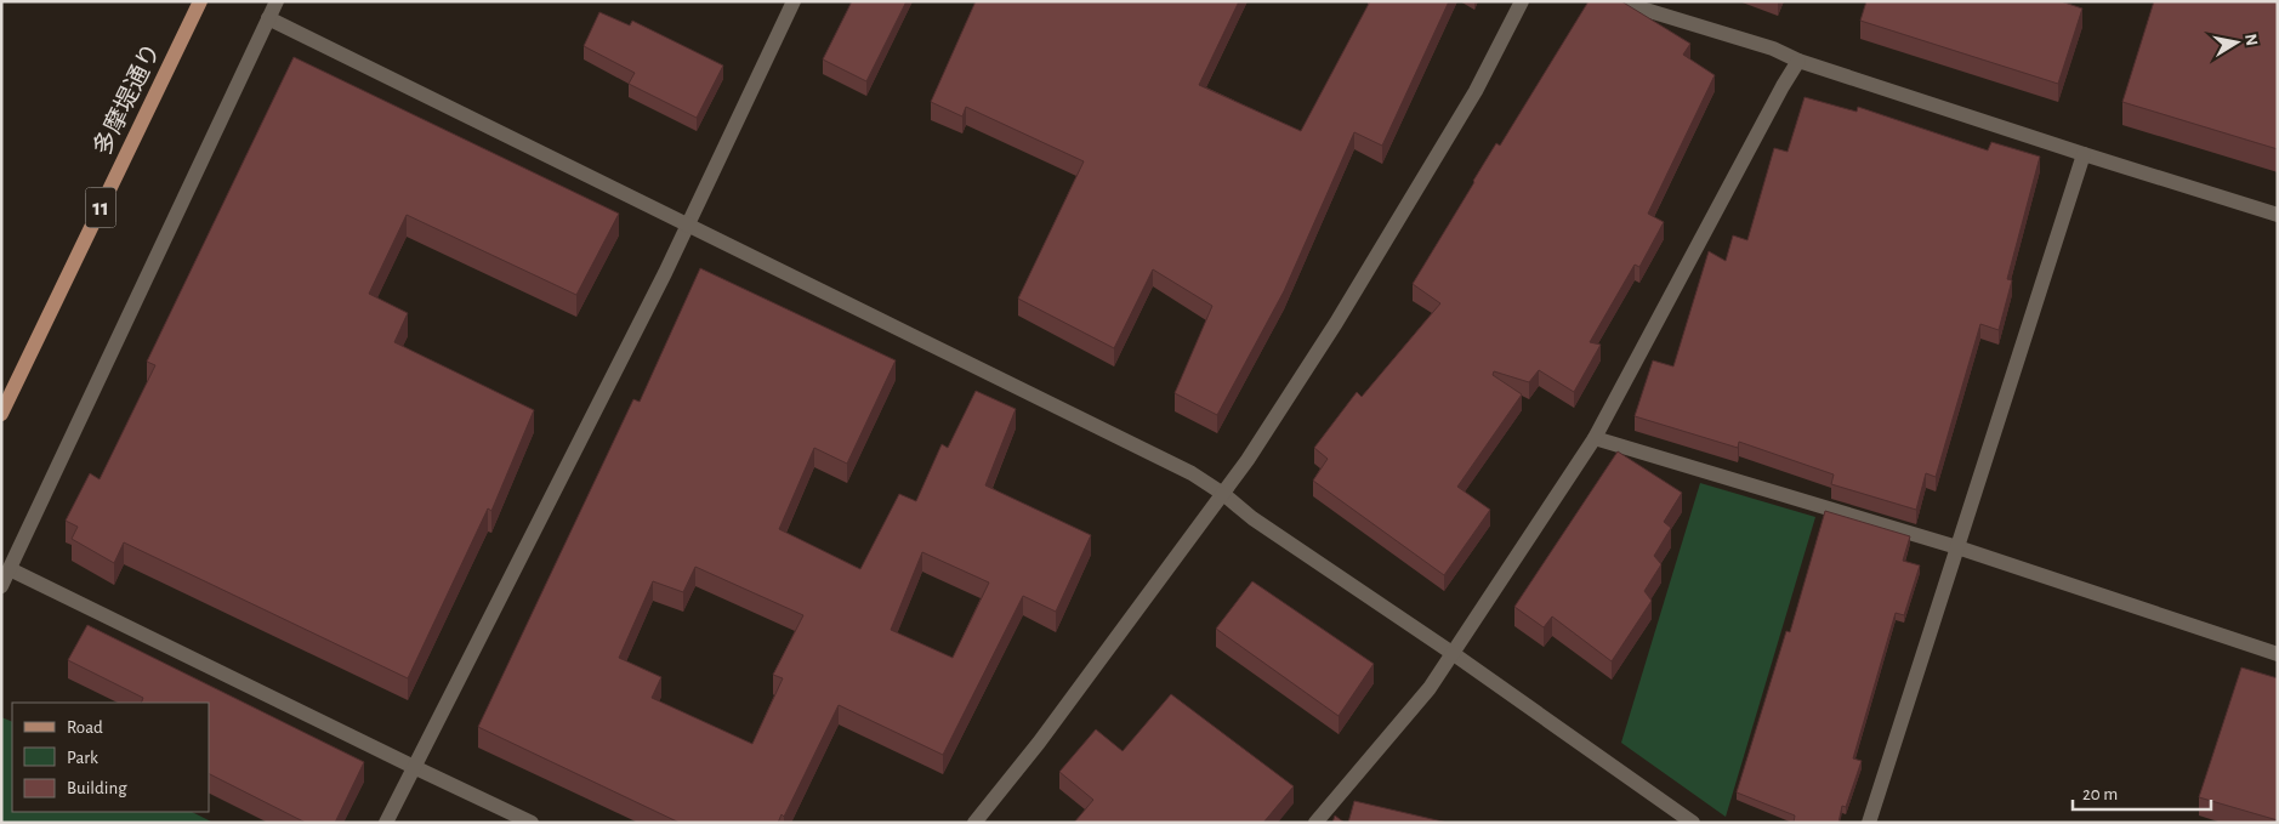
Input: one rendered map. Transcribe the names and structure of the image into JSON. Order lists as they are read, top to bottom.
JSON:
{
  "streets": {
    "main road": ["多摩堤通り", "11"]
  },
  "legend": ["Road", "Park", "Building"],
  "scale_bar": "20 m",
  "north": "right"
}
